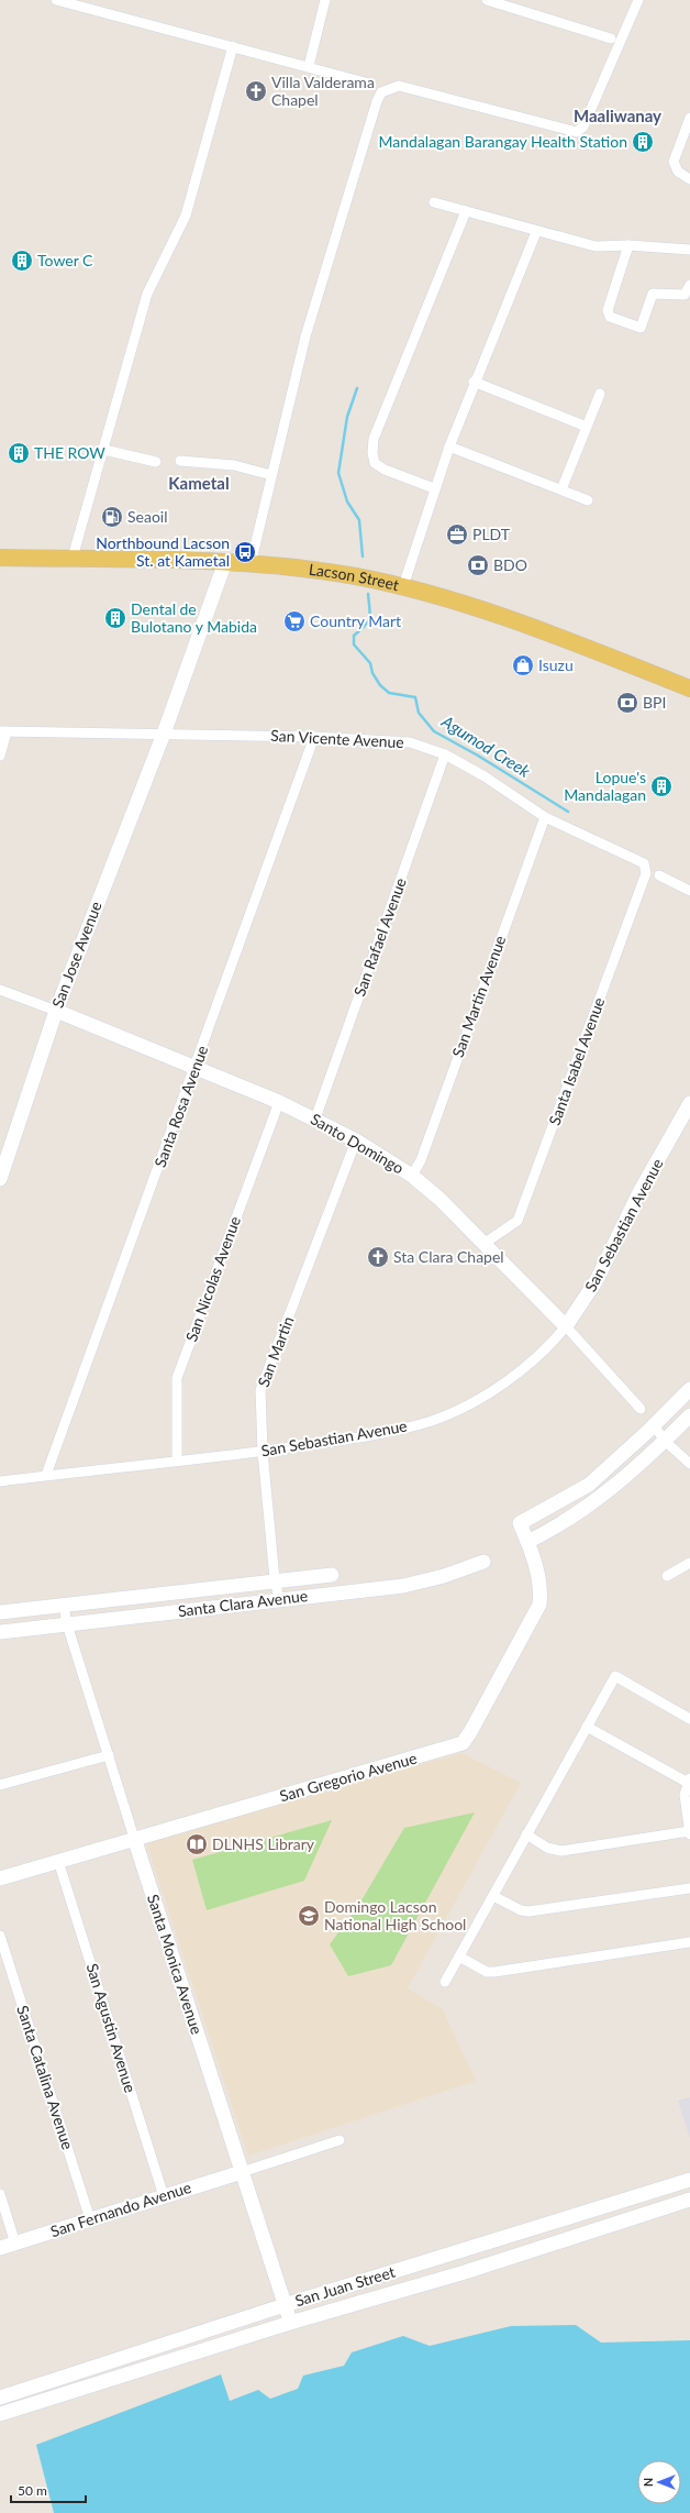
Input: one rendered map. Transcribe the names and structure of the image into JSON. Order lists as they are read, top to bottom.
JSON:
{
  "streets": {
    "main road": ["Lacson Street"],
    "street": [
      "San Vicente Avenue",
      "San Rafael Avenue",
      "San Jose Avenue",
      "San Martin Avenue",
      "Santa Isabel Avenue",
      "Santa Rosa Avenue",
      "Santo Domingo",
      "San Sebastian Avenue",
      "San Nicolas Avenue",
      "San Martin",
      "Santa Clara Avenue",
      "San Gregorio Avenue",
      "Santa Monica Avenue",
      "San Agustin Avenue",
      "Santa Catalina Avenue",
      "San Fernando Avenue",
      "San Juan Street"
    ]
  },
  "crossings": [
    ["Lacson Street", "San Jose Avenue"],
    ["San Vicente Avenue", "San Rafael Avenue"],
    ["San Vicente Avenue", "San Jose Avenue"],
    ["San Vicente Avenue", "San Martin Avenue"],
    ["San Vicente Avenue", "Santa Isabel Avenue"],
    ["San Vicente Avenue", "Santa Rosa Avenue"],
    ["San Rafael Avenue", "Santo Domingo"],
    ["San Jose Avenue", "Santo Domingo"],
    ["San Martin Avenue", "Santo Domingo"],
    ["Santa Isabel Avenue", "Santo Domingo"],
    ["Santa Rosa Avenue", "Santo Domingo"],
    ["Santa Rosa Avenue", "San Sebastian Avenue"],
    ["Santo Domingo", "San Sebastian Avenue"],
    ["Santo Domingo", "San Nicolas Avenue"],
    ["Santo Domingo", "San Martin"],
    ["San Sebastian Avenue", "San Nicolas Avenue"],
    ["San Sebastian Avenue", "San Martin"],
    ["San Martin", "Santa Clara Avenue"],
    ["Santa Clara Avenue", "Santa Monica Avenue"],
    ["San Gregorio Avenue", "Santa Monica Avenue"],
    ["San Gregorio Avenue", "San Agustin Avenue"],
    ["Santa Monica Avenue", "San Fernando Avenue"],
    ["Santa Monica Avenue", "San Juan Street"],
    ["San Agustin Avenue", "San Fernando Avenue"],
    ["Santa Catalina Avenue", "San Fernando Avenue"]
  ],
  "districts": ["Maaliwanay", "Kametal"],
  "water": ["Agumod Creek"],
  "places": {
    "church": ["Villa Valderama Chapel", "Sta Clara Chapel"],
    "building": [
      "Mandalagan Barangay Health Station",
      "Tower C",
      "THE ROW",
      "Dental de Bulotano y Mabida",
      "Lopue's Mandalagan"
    ],
    "fuel station": ["Seaoil"],
    "office": ["PLDT"],
    "bus stop": ["Northbound Lacson St. at Kametal"],
    "bank": ["BDO", "BPI"],
    "supermarket": ["Country Mart"],
    "shop": ["Isuzu"],
    "library": ["DLNHS Library"],
    "school or university": ["Domingo Lacson National High School"]
  },
  "scale_bar": "50 m",
  "north": "left"
}
